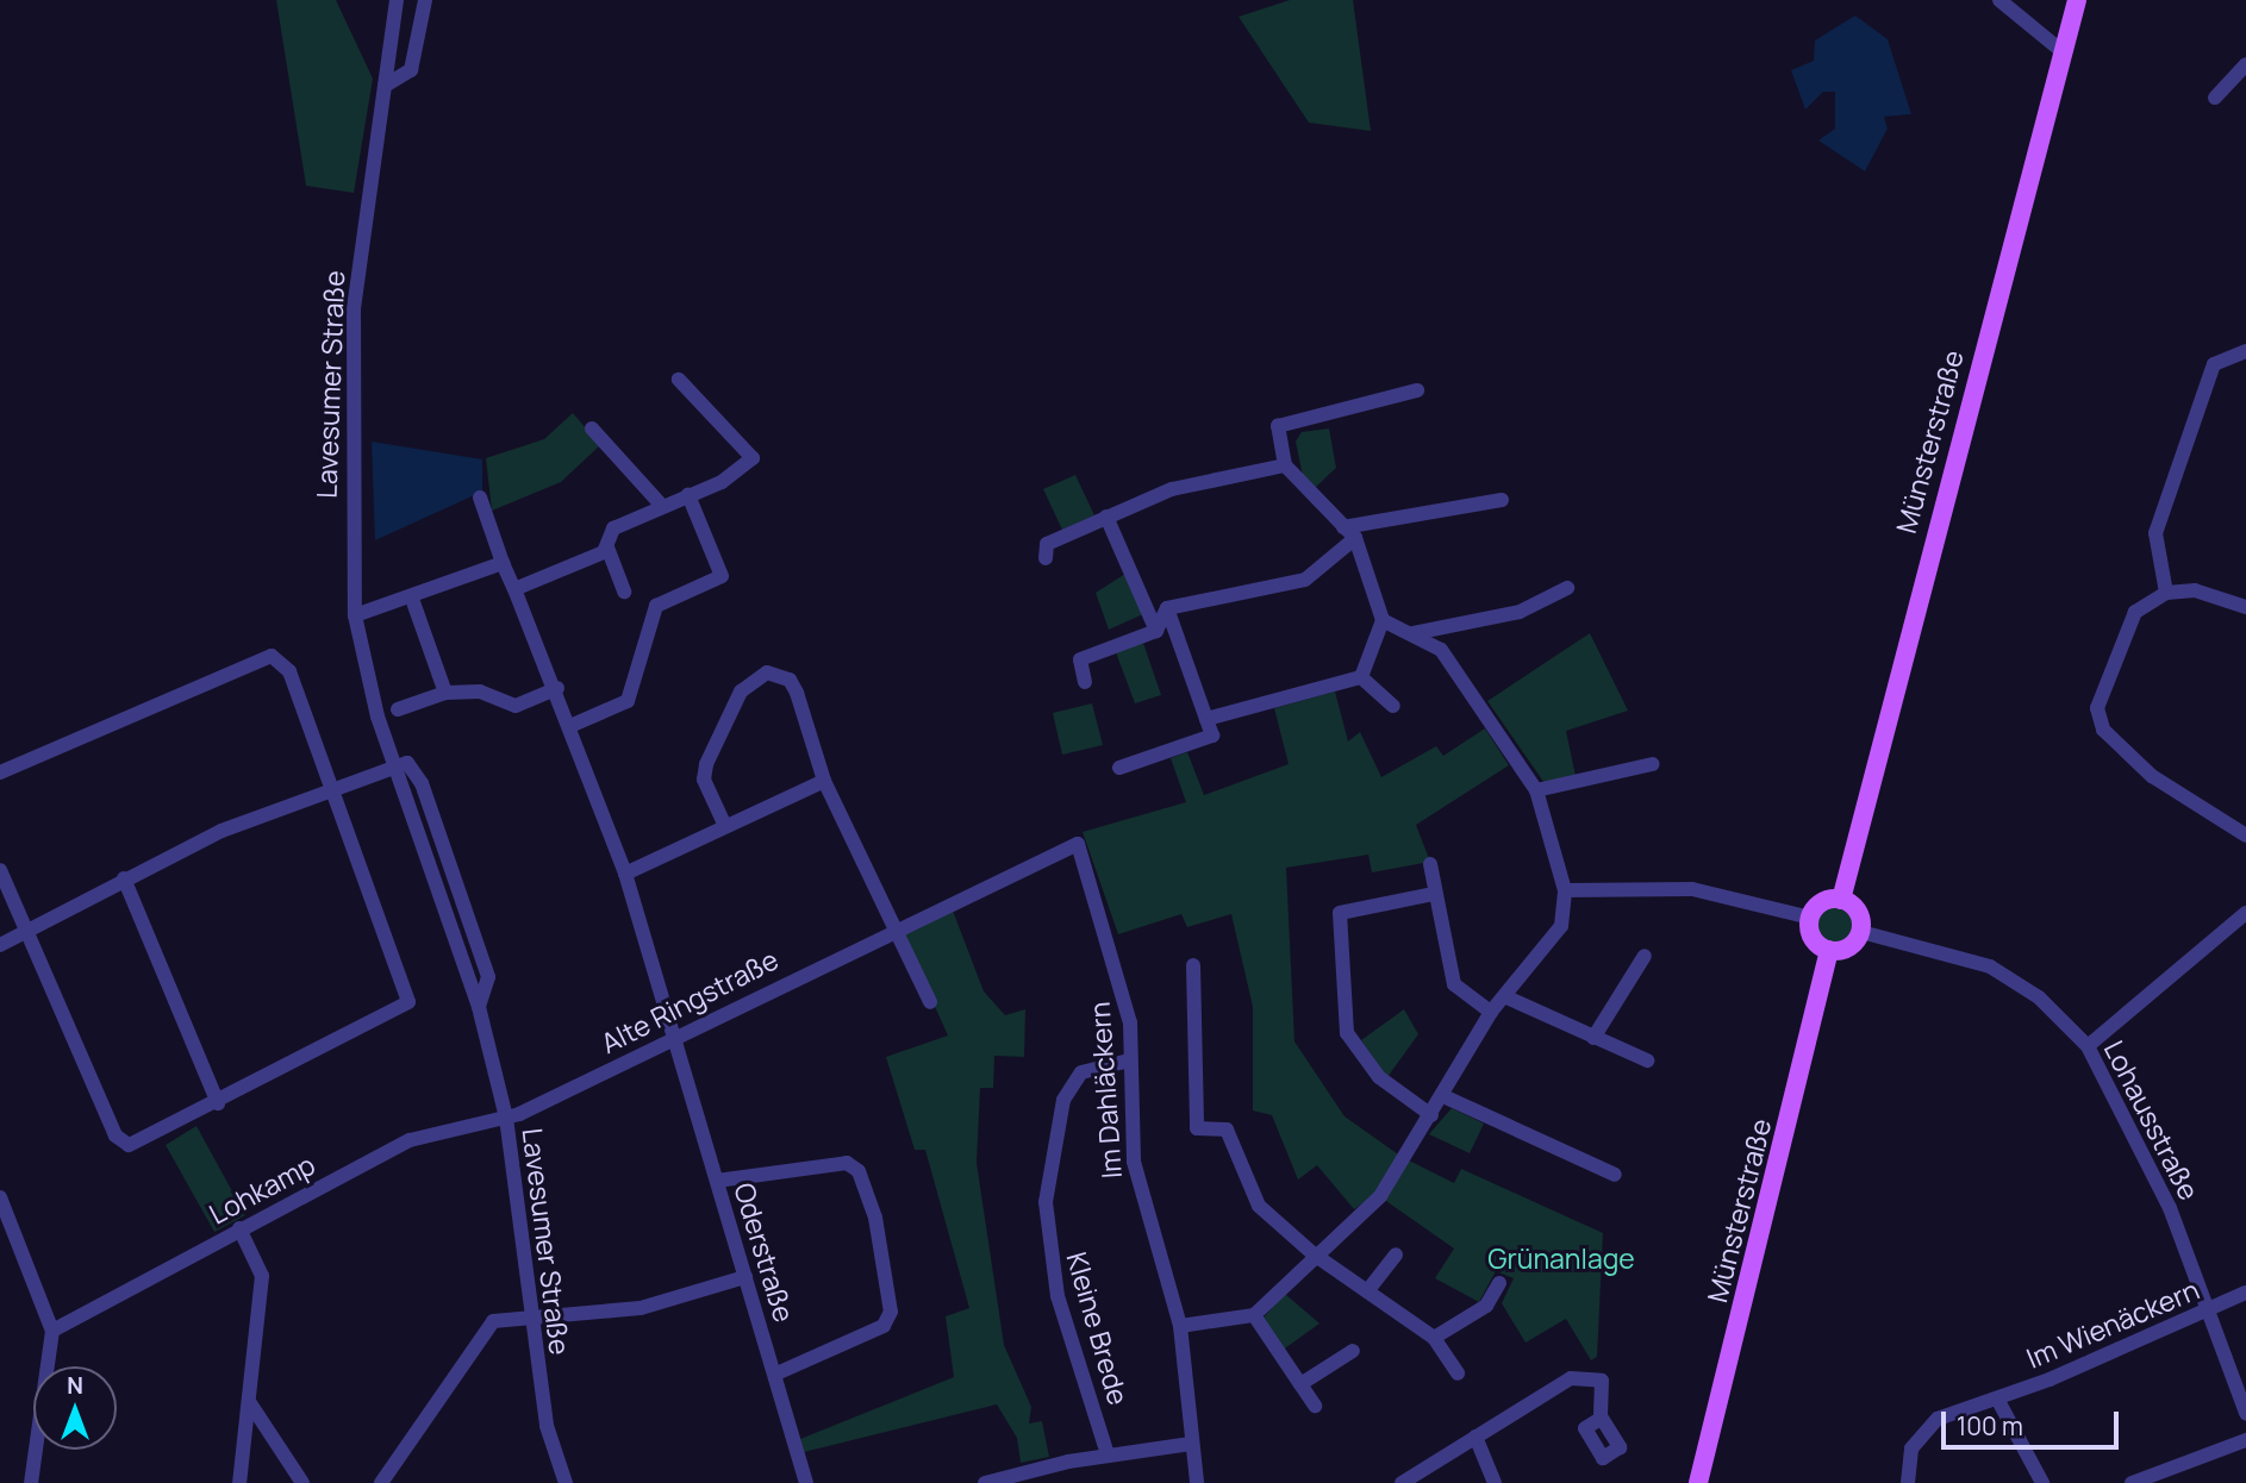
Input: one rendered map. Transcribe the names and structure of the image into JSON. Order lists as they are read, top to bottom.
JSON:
{
  "streets": {
    "main road": ["Münsterstraße"],
    "street": [
      "Lavesumer Straße",
      "Alte Ringstraße",
      "Im Dahläckern",
      "Lohausstraße",
      "Lohkamp",
      "Oderstraße",
      "Im Wienäckern",
      "Kleine Brede"
    ]
  },
  "crossings": [
    ["Lavesumer Straße", "Alte Ringstraße"],
    ["Lavesumer Straße", "Lohkamp"],
    ["Münsterstraße", "Lohausstraße"],
    ["Alte Ringstraße", "Im Dahläckern"],
    ["Alte Ringstraße", "Lohkamp"],
    ["Alte Ringstraße", "Oderstraße"],
    ["Im Dahläckern", "Kleine Brede"],
    ["Lohausstraße", "Im Wienäckern"]
  ],
  "parks": ["Grünanlage"],
  "scale_bar": "100 m",
  "north": "top"
}
